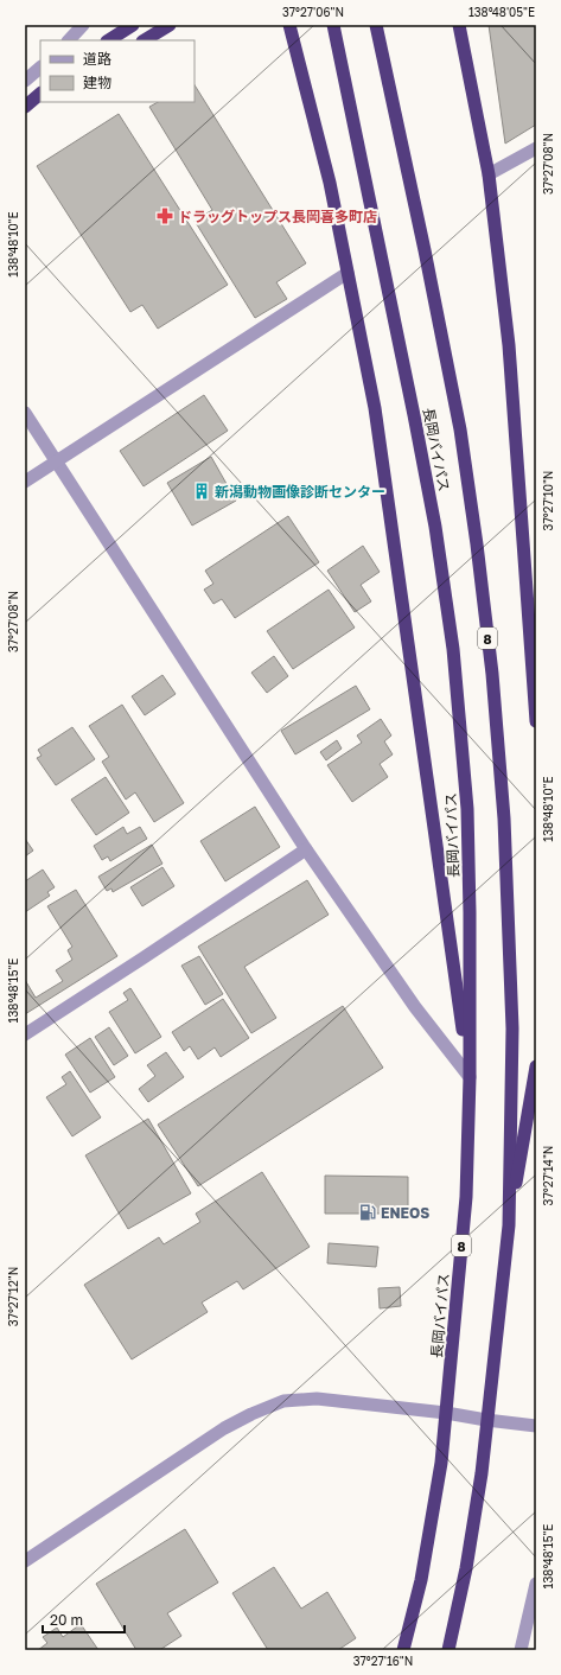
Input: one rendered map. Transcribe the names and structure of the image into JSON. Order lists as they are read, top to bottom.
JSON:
{
  "streets": {
    "highway": ["長岡バイパス", "8"]
  },
  "places": {
    "pharmacy": ["ドラッグトップス長岡喜多町店"],
    "building": ["新潟動物画像診断センター"],
    "fuel station": ["ENEOS"]
  },
  "legend": ["道路", "建物"],
  "scale_bar": "20 m",
  "coordinates": [
    "37°27'06\"N",
    "138°48'05\"E",
    "37°27'08\"N",
    "138°48'10\"E",
    "37°27'10\"N",
    "138°48'15\"E",
    "37°27'14\"N",
    "37°27'12\"N",
    "37°27'16\"N"
  ]
}
